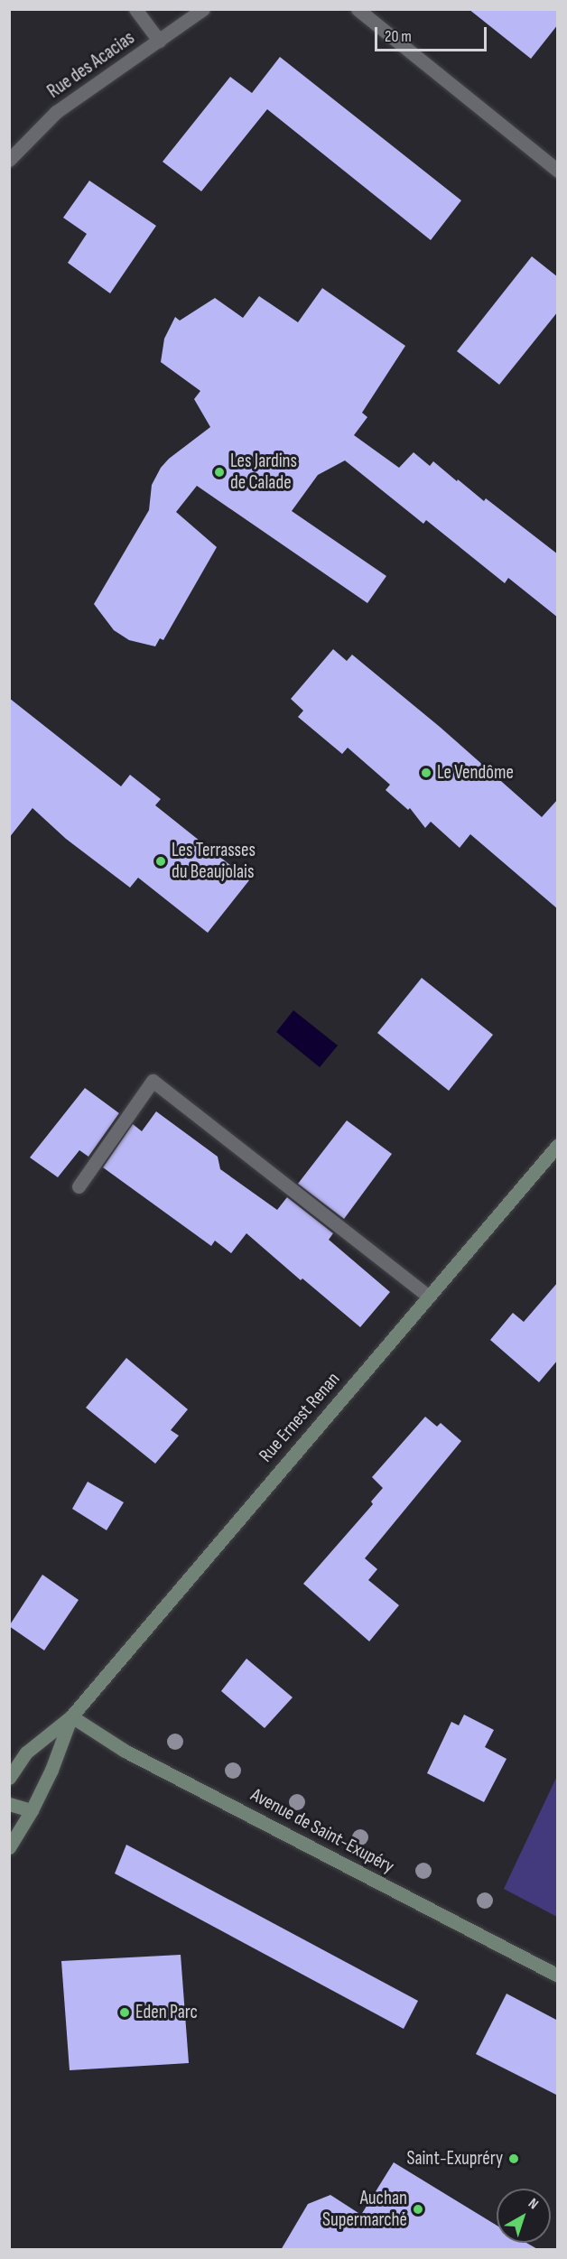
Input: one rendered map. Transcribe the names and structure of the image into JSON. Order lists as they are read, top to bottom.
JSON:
{
  "streets": {
    "main road": ["Rue Ernest Renan", "Avenue de Saint-Exupéry"],
    "street": ["Rue des Acacias"]
  },
  "crossings": [
    ["Rue Ernest Renan", "Avenue de Saint-Exupéry"]
  ],
  "places": [
    "Les Jardins de Calade",
    "Le Vendôme",
    "Les Terrasses du Beaujolais",
    "Eden Parc",
    "Saint-Exupréry",
    "Auchan Supermarché"
  ],
  "scale_bar": "20 m",
  "north": "top right"
}
